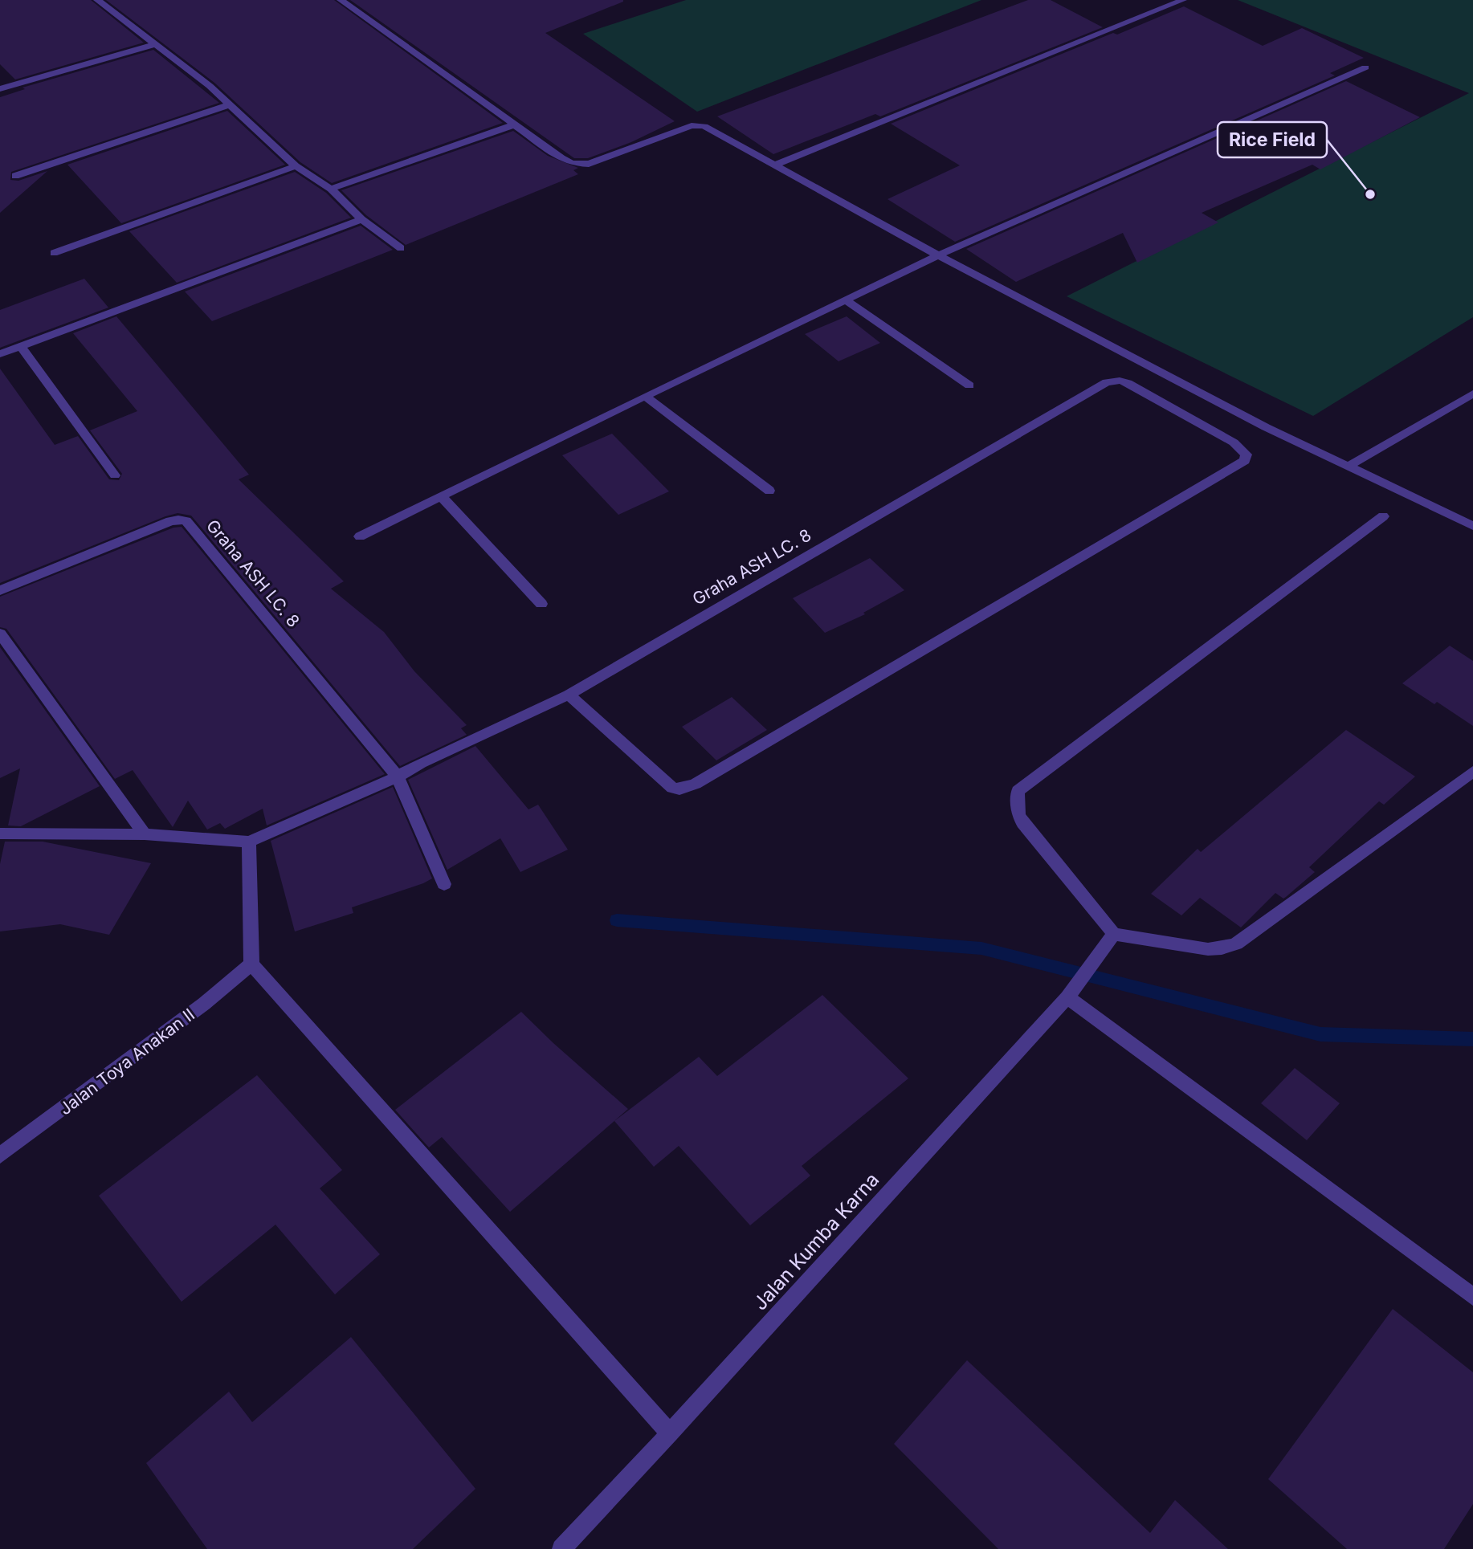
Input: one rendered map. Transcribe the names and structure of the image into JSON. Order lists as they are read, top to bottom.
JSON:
{
  "streets": {
    "street": ["Graha ASH LC. 8", "Jalan Toya Anakan II", "Jalan Kumba Karna"]
  },
  "places": ["Rice Field"]
}
